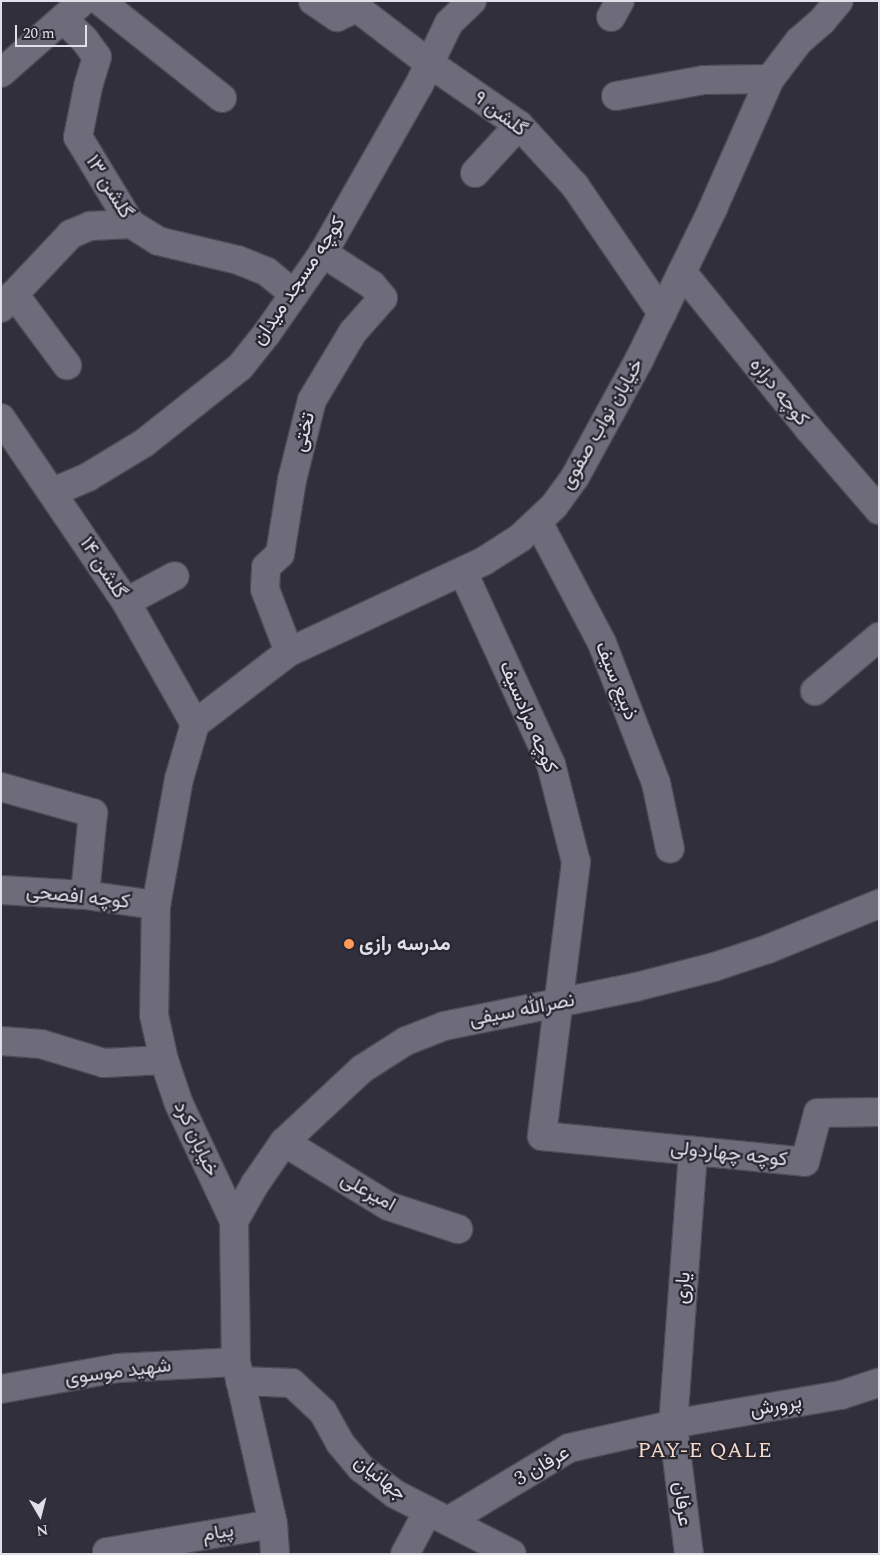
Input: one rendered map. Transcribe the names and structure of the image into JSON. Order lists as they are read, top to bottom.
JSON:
{
  "streets": {
    "street": [
      "گلشن ۹",
      "گلشن ۱۳",
      "کوچه مسجد میدان",
      "کوچه درازه",
      "خیابان نواب صفوی",
      "تختی",
      "گلشن ۱۴",
      "ذبیع سیف",
      "کوچه مرادسیف",
      "کوچه افصحی",
      "نصرالله سیفی",
      "خیابان کرد",
      "کوچه چهاردولی",
      "امیرعلی",
      "یاری",
      "شهید موسوی",
      "پرورش",
      "عرفان 3",
      "جهانیان",
      "عرفان",
      "پیام"
    ]
  },
  "crossings": [
    ["گلشن ۹", "کوچه مسجد میدان"],
    ["گلشن ۹", "خیابان نواب صفوی"],
    ["گلشن ۱۳", "کوچه مسجد میدان"],
    ["کوچه مسجد میدان", "تختی"],
    ["کوچه مسجد میدان", "گلشن ۱۴"],
    ["کوچه درازه", "خیابان نواب صفوی"],
    ["خیابان نواب صفوی", "تختی"],
    ["خیابان نواب صفوی", "گلشن ۱۴"],
    ["خیابان نواب صفوی", "ذبیع سیف"],
    ["خیابان نواب صفوی", "کوچه مرادسیف"],
    ["خیابان نواب صفوی", "خیابان کرد"],
    ["گلشن ۱۴", "خیابان کرد"],
    ["کوچه مرادسیف", "نصرالله سیفی"],
    ["کوچه مرادسیف", "کوچه چهاردولی"],
    ["کوچه افصحی", "خیابان کرد"],
    ["نصرالله سیفی", "خیابان کرد"],
    ["نصرالله سیفی", "امیرعلی"],
    ["خیابان کرد", "شهید موسوی"],
    ["خیابان کرد", "جهانیان"],
    ["خیابان کرد", "پیام"],
    ["کوچه چهاردولی", "یاری"],
    ["یاری", "پرورش"],
    ["یاری", "عرفان 3"],
    ["یاری", "عرفان"],
    ["شهید موسوی", "جهانیان"],
    ["پرورش", "عرفان 3"],
    ["پرورش", "عرفان"],
    ["عرفان 3", "جهانیان"],
    ["عرفان 3", "عرفان"]
  ],
  "districts": ["PAY-E QALE"],
  "places": ["مدرسه رازی"],
  "scale_bar": "20 m",
  "north": "bottom"
}
